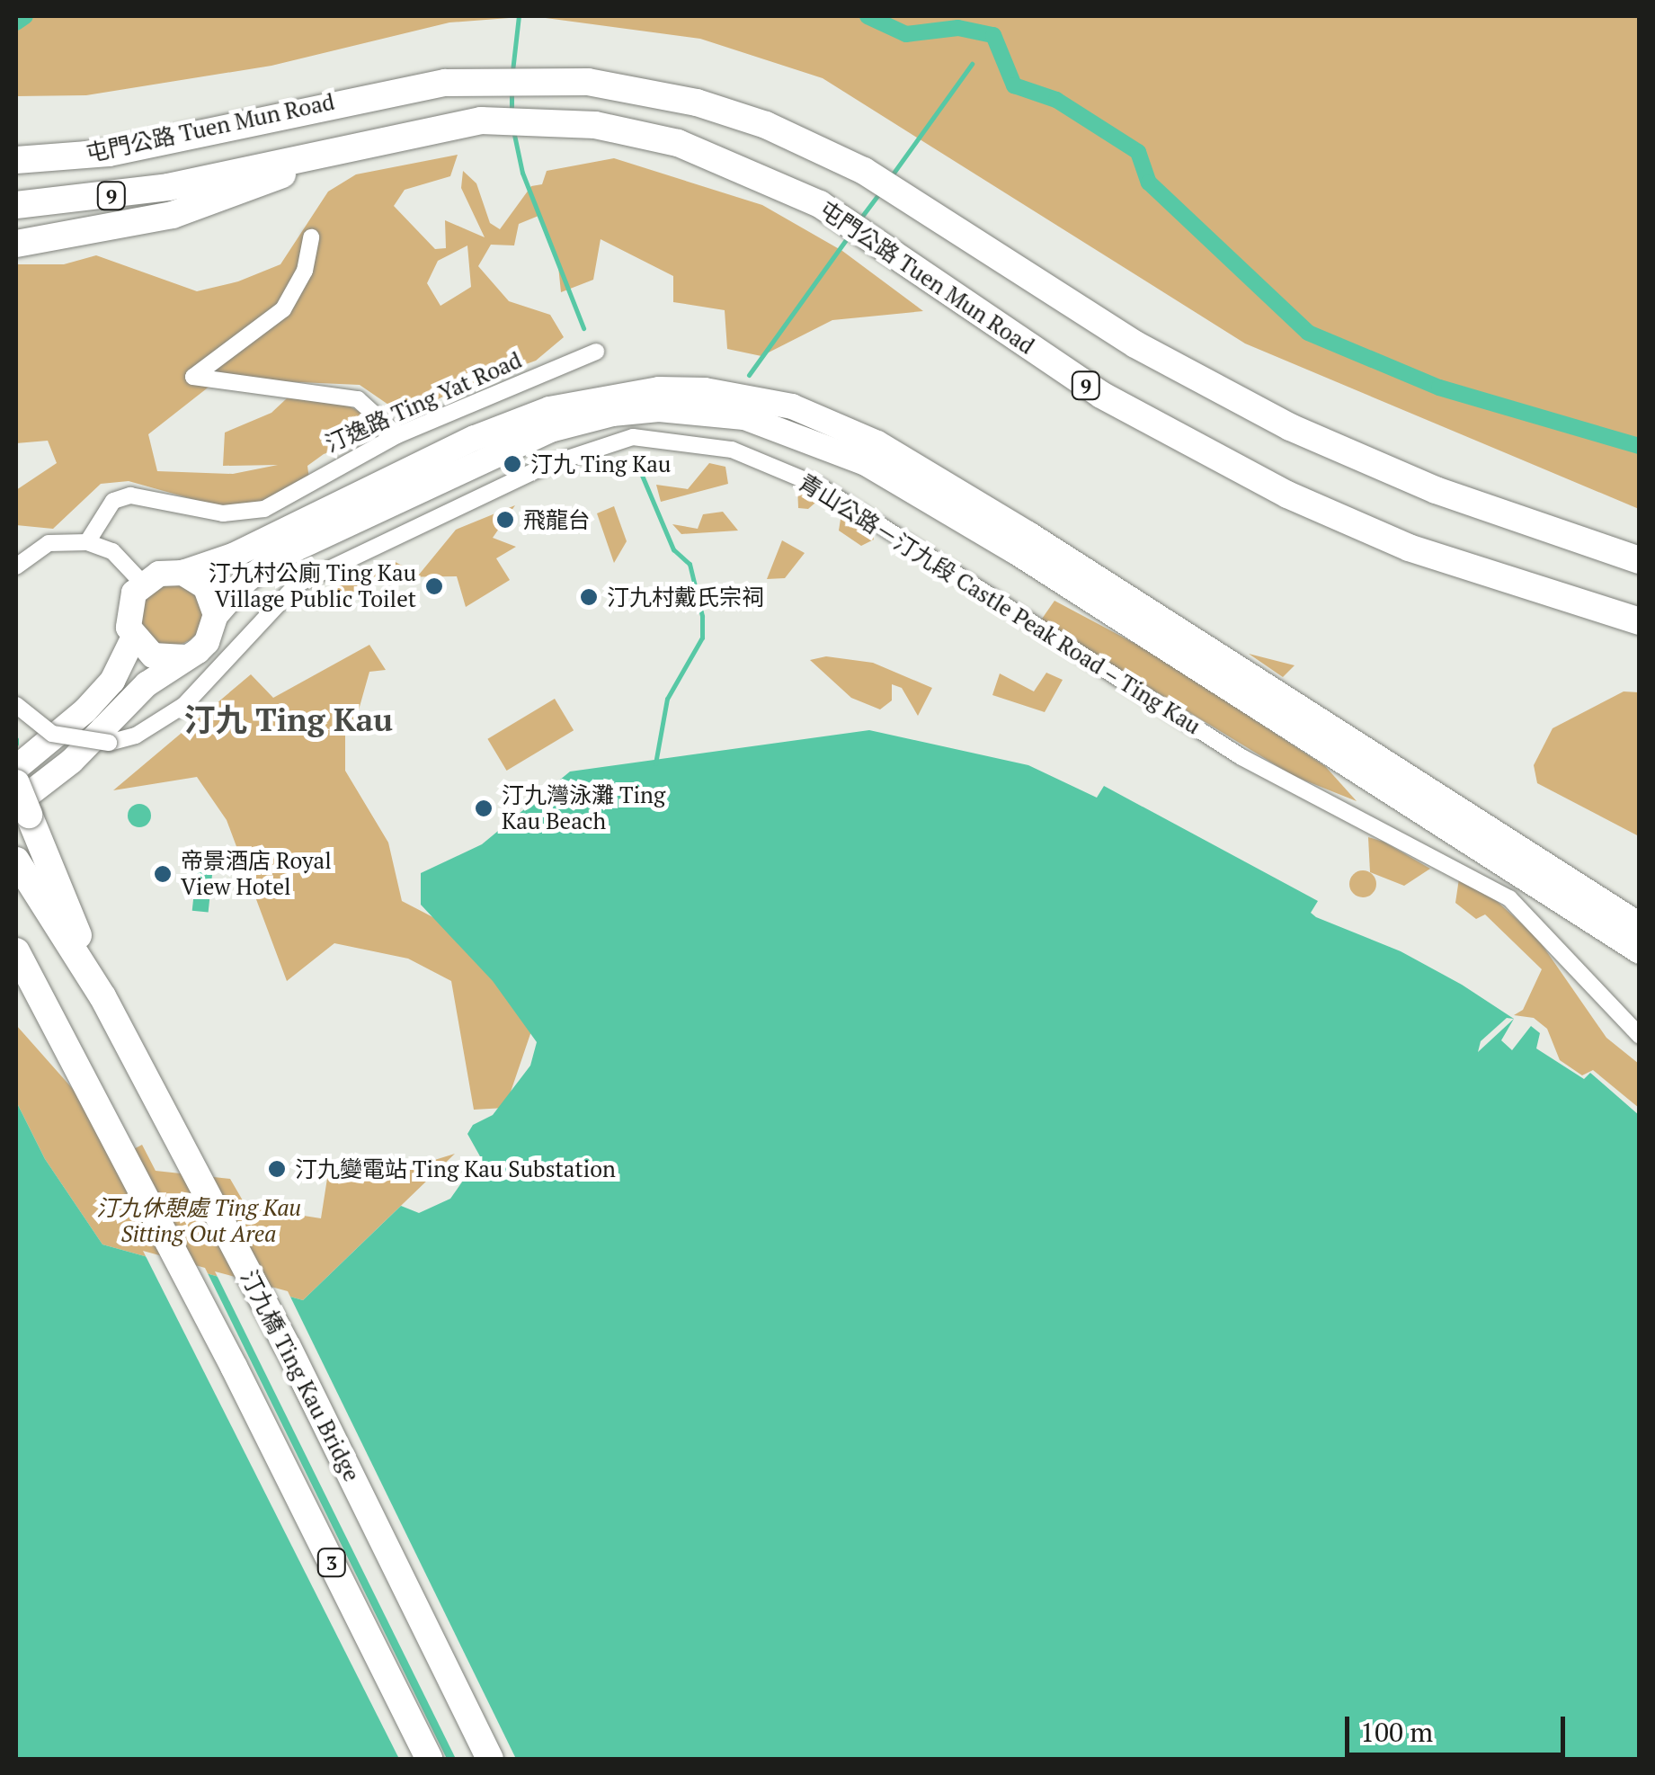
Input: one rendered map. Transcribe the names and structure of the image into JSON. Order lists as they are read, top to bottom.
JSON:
{
  "streets": {
    "highway": [
      "屯門公路 Tuen Mun Road",
      "9",
      "汀九橋 Ting Kau Bridge",
      "3"
    ],
    "street": ["汀逸路 Ting Yat Road", "青山公路－汀九段 Castle Peak Road – Ting Kau"]
  },
  "districts": ["汀九 Ting Kau"],
  "parks": ["汀九休憩處 Ting Kau Sitting Out Area"],
  "places": [
    "汀九 Ting Kau",
    "飛龍台",
    "汀九村公廁 Ting Kau Village Public Toilet",
    "汀九村戴氏宗祠",
    "汀九灣泳灘 Ting Kau Beach",
    "帝景酒店 Royal View Hotel",
    "汀九變電站 Ting Kau Substation"
  ],
  "scale_bar": "100 m"
}
